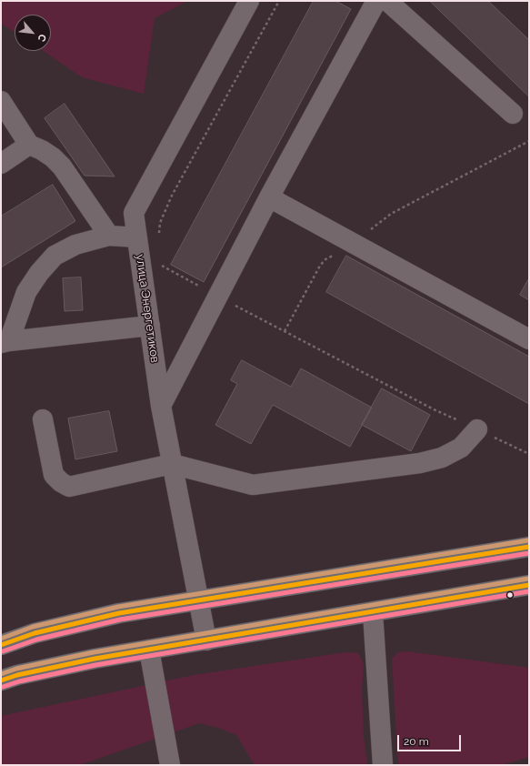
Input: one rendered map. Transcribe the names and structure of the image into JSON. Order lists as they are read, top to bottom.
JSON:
{
  "streets": {
    "street": ["улица Энергетиков"]
  },
  "scale_bar": "20 m",
  "north": "bottom right"
}
